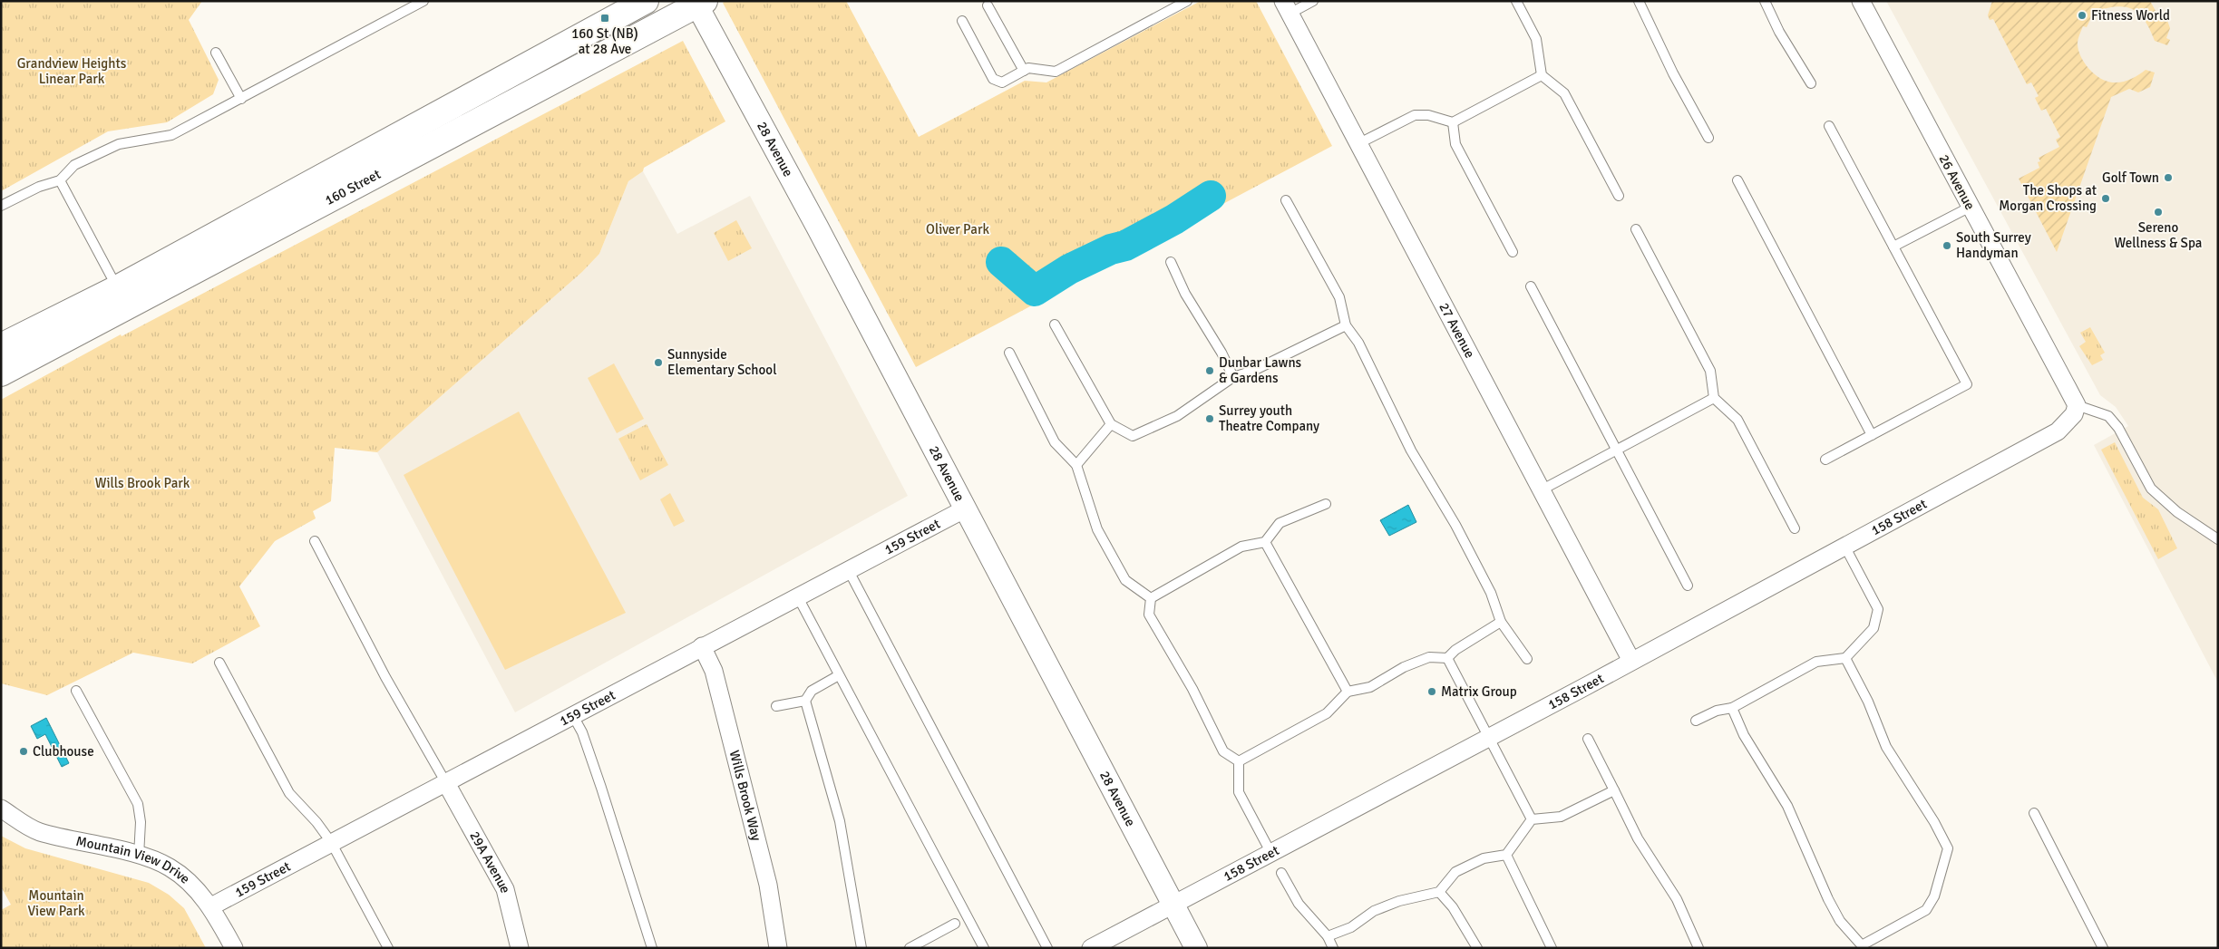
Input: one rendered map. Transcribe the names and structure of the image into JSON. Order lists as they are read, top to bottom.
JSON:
{
  "streets": {
    "main road": ["160 Street"],
    "street": [
      "28 Avenue",
      "26 Avenue",
      "27 Avenue",
      "158 Street",
      "159 Street",
      "Wills Brook Way",
      "Mountain View Drive",
      "29A Avenue"
    ]
  },
  "crossings": [
    ["28 Avenue", "160 Street"],
    ["28 Avenue", "158 Street"],
    ["28 Avenue", "159 Street"],
    ["26 Avenue", "158 Street"],
    ["27 Avenue", "158 Street"],
    ["159 Street", "Wills Brook Way"],
    ["159 Street", "Mountain View Drive"],
    ["159 Street", "29A Avenue"]
  ],
  "parks": [
    "Grandview Heights Linear Park",
    "Oliver Park",
    "Wills Brook Park",
    "Mountain View Park"
  ],
  "places": {
    "other": [
      "Fitness World",
      "Golf Town",
      "The Shops at Morgan Crossing",
      "Sereno Wellness & Spa",
      "South Surrey Handyman",
      "Sunnyside Elementary School",
      "Dunbar Lawns & Gardens",
      "Surrey youth Theatre Company",
      "Matrix Group",
      "Clubhouse"
    ],
    "transit": ["160 St (NB) at 28 Ave"]
  }
}
